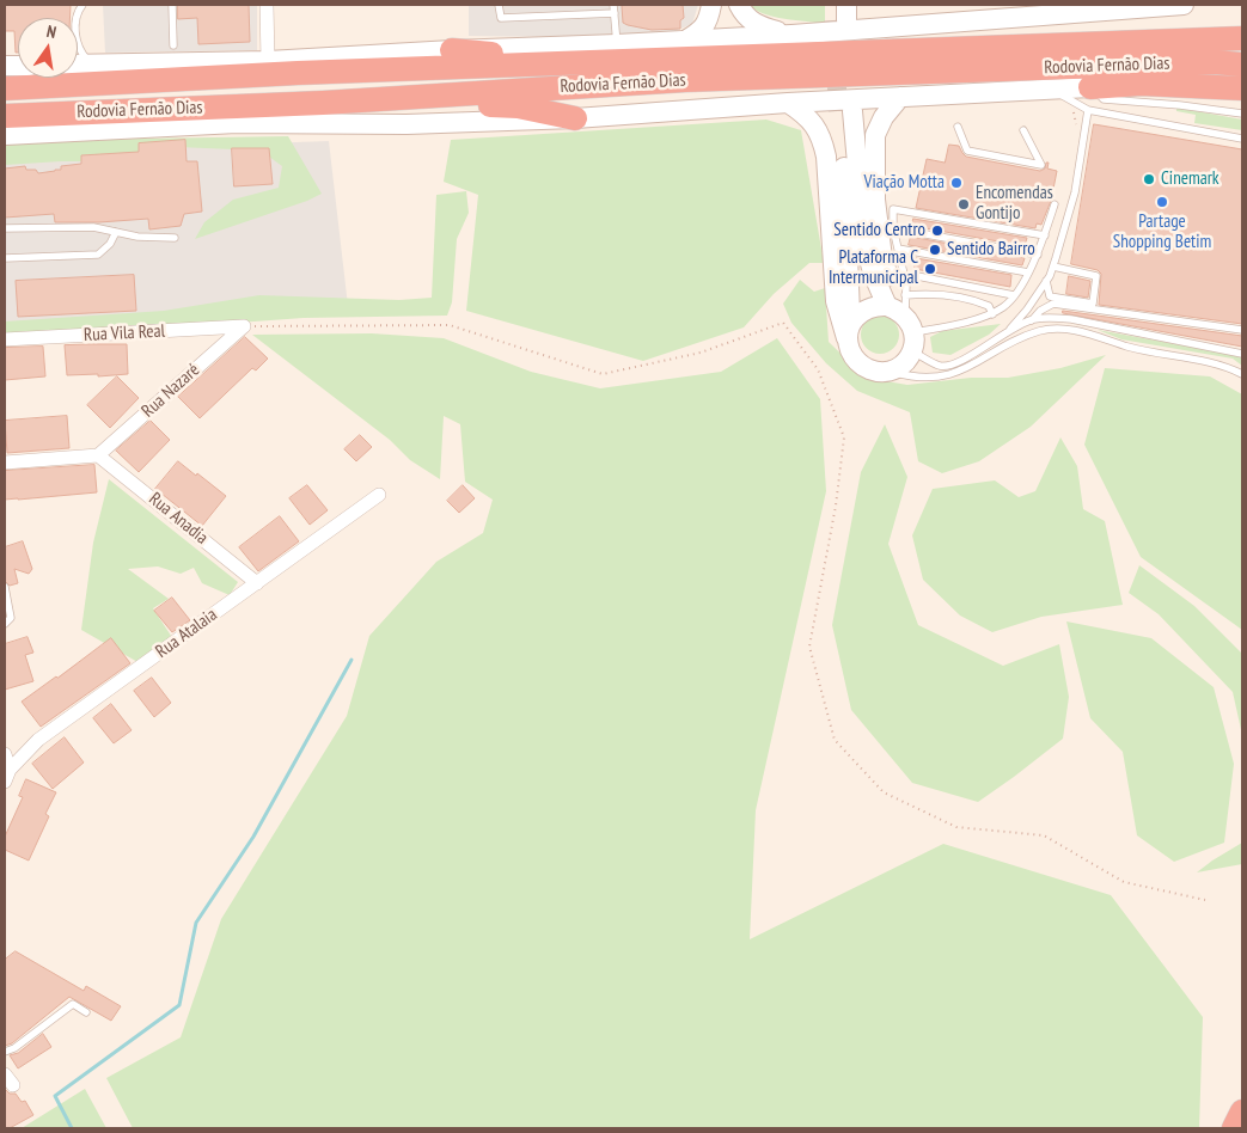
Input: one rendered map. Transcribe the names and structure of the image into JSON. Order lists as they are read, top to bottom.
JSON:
{
  "streets": {
    "highway": ["Rodovia Fernão Dias"],
    "street": [
      "Rua Vila Real",
      "Rua Nazaré",
      "Rua Anadia",
      "Rua Atalaia"
    ]
  },
  "crossings": [
    ["Rua Vila Real", "Rua Nazaré"],
    ["Rua Nazaré", "Rua Anadia"],
    ["Rua Anadia", "Rua Atalaia"]
  ],
  "places": [
    "Cinemark",
    "Viação Motta",
    "Partage Shopping Betim",
    "Encomendas Gontijo",
    "Sentido Centro",
    "Sentido Bairro",
    "Plataforma C Intermunicipal"
  ],
  "north": "top"
}
